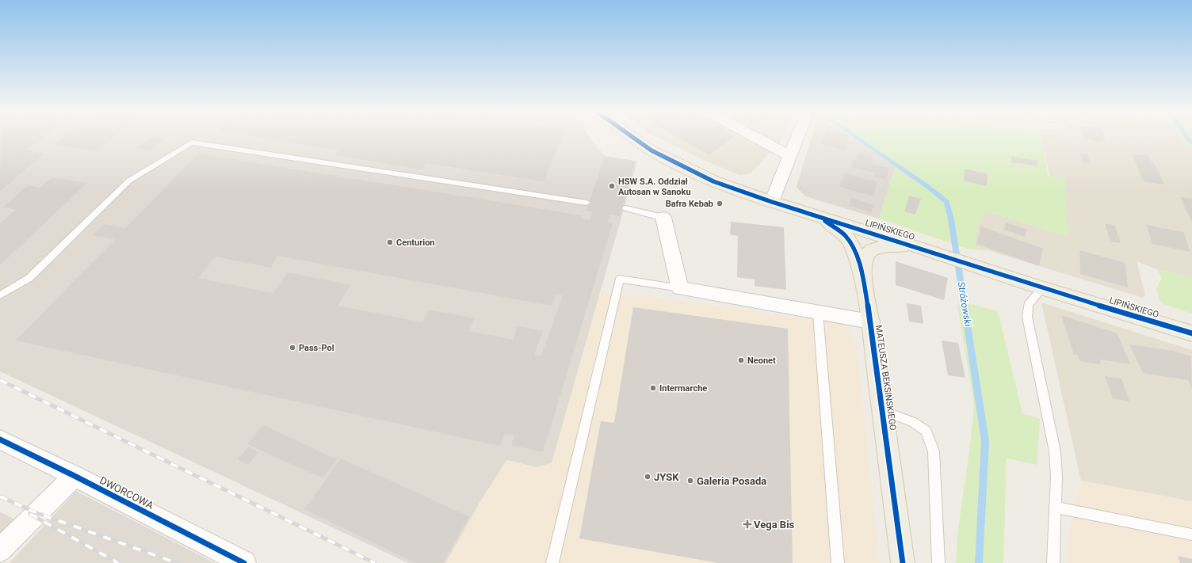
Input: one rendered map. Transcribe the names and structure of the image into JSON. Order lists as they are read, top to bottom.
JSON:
{
  "streets": {
    "main road": ["LIPIŃSKIEGO", "MATEUSZA BEKSIŃSKIEGO"],
    "street": ["DWORCOWA"]
  },
  "crossings": [
    ["LIPIŃSKIEGO", "MATEUSZA BEKSIŃSKIEGO"]
  ],
  "water": ["Stróżowski"],
  "places": {
    "other": [
      "HSW S.A. Oddział Autosan w Sanoku",
      "Bafra Kebab",
      "Centurion",
      "Pass-Pol",
      "Neonet",
      "Intermarche",
      "JYSK",
      "Galeria Posada"
    ],
    "health": ["Vega Bis"]
  }
}
